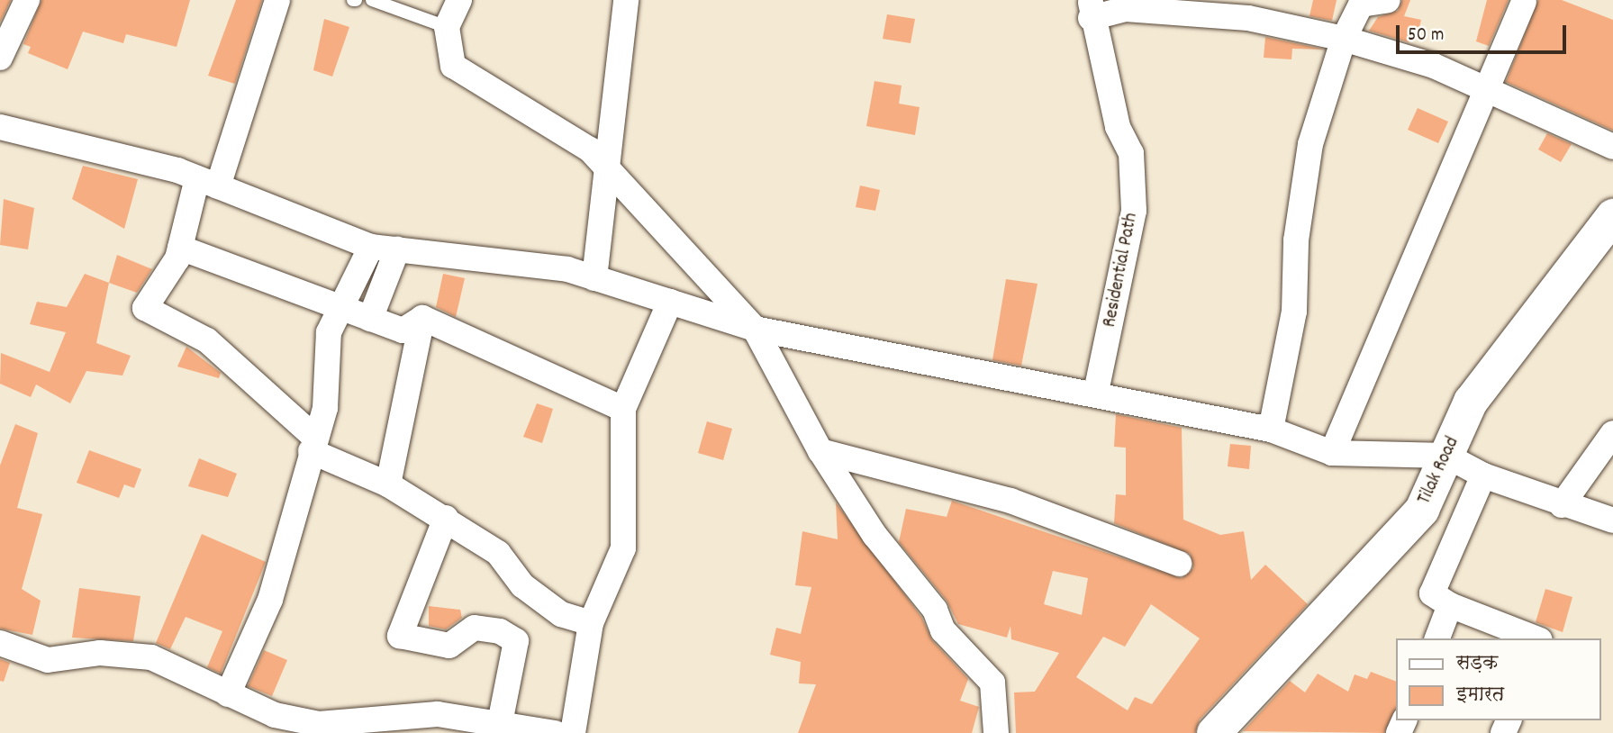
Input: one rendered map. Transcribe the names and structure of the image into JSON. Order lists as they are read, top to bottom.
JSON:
{
  "streets": {
    "main road": ["Tilak Road"],
    "street": ["Residential Path"]
  },
  "legend": ["सड़क", "इमारत"],
  "scale_bar": "50 m"
}
